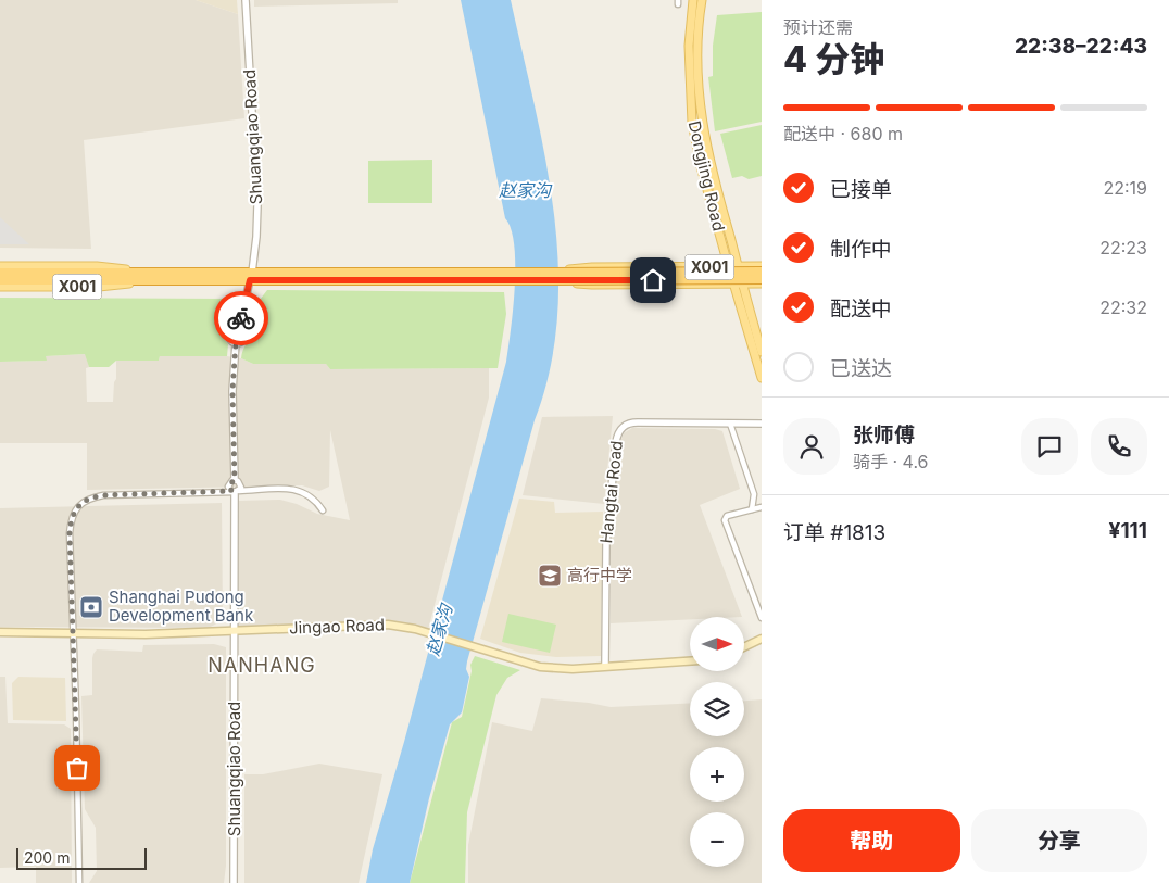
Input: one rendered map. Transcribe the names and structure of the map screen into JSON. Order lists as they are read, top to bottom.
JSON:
{
  "streets": {
    "highway": ["X001"],
    "main road": ["Dongjing Road", "Jingao Road"],
    "street": ["Shuangqiao Road", "Hangtai Road"]
  },
  "crossings": [
    ["Shuangqiao Road", "X001"],
    ["Shuangqiao Road", "Jingao Road"],
    ["Dongjing Road", "X001"],
    ["Hangtai Road", "Jingao Road"]
  ],
  "districts": ["NANHANG"],
  "water": ["赵家沟"],
  "places": {
    "school or university": ["高行中学"],
    "bank": ["Shanghai Pudong Development Bank"]
  },
  "scale_bar": "200 m",
  "north": "right",
  "page": {
    "heading": ["4 分钟", "预计还需", "22:38–22:43"],
    "panel": [
      "张师傅",
      "骑手 · 4.6",
      "订单 #1813",
      "¥111"
    ],
    "bar": "配送中 · 680 m",
    "list": [
      ["已接单", "22:19"],
      ["制作中", "22:23"],
      ["配送中", "22:32"],
      "已送达"
    ],
    "map_buttons": ["+", "−"],
    "buttons": ["帮助", "分享"],
    "scale": "200 m"
  }
}
